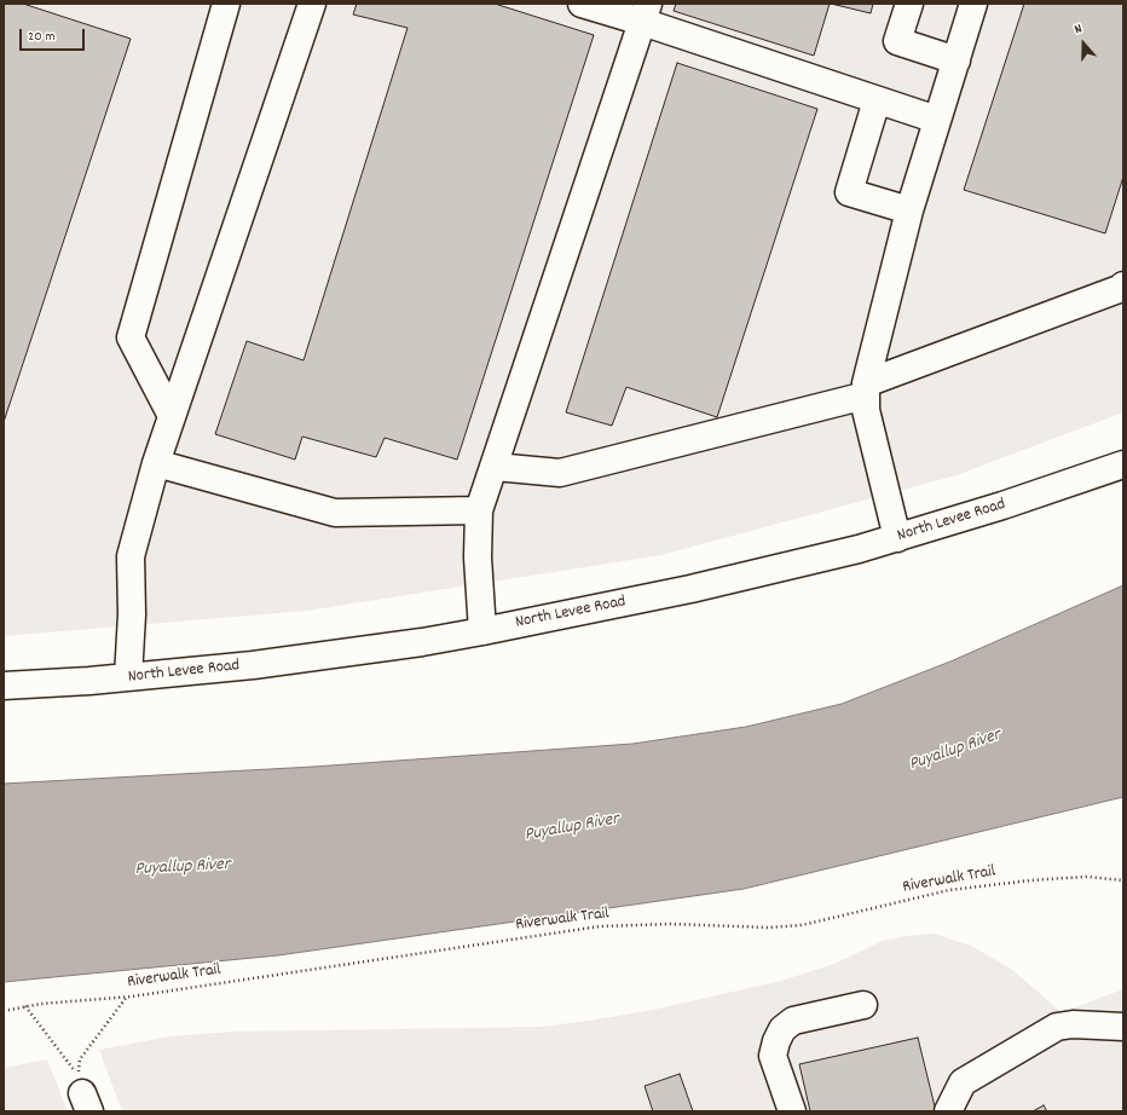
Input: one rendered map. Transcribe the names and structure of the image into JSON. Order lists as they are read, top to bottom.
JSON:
{
  "streets": {
    "street": ["North Levee Road"],
    "path": ["Riverwalk Trail"]
  },
  "water": ["Puyallup River"],
  "scale_bar": "20 m",
  "north": "top"
}
